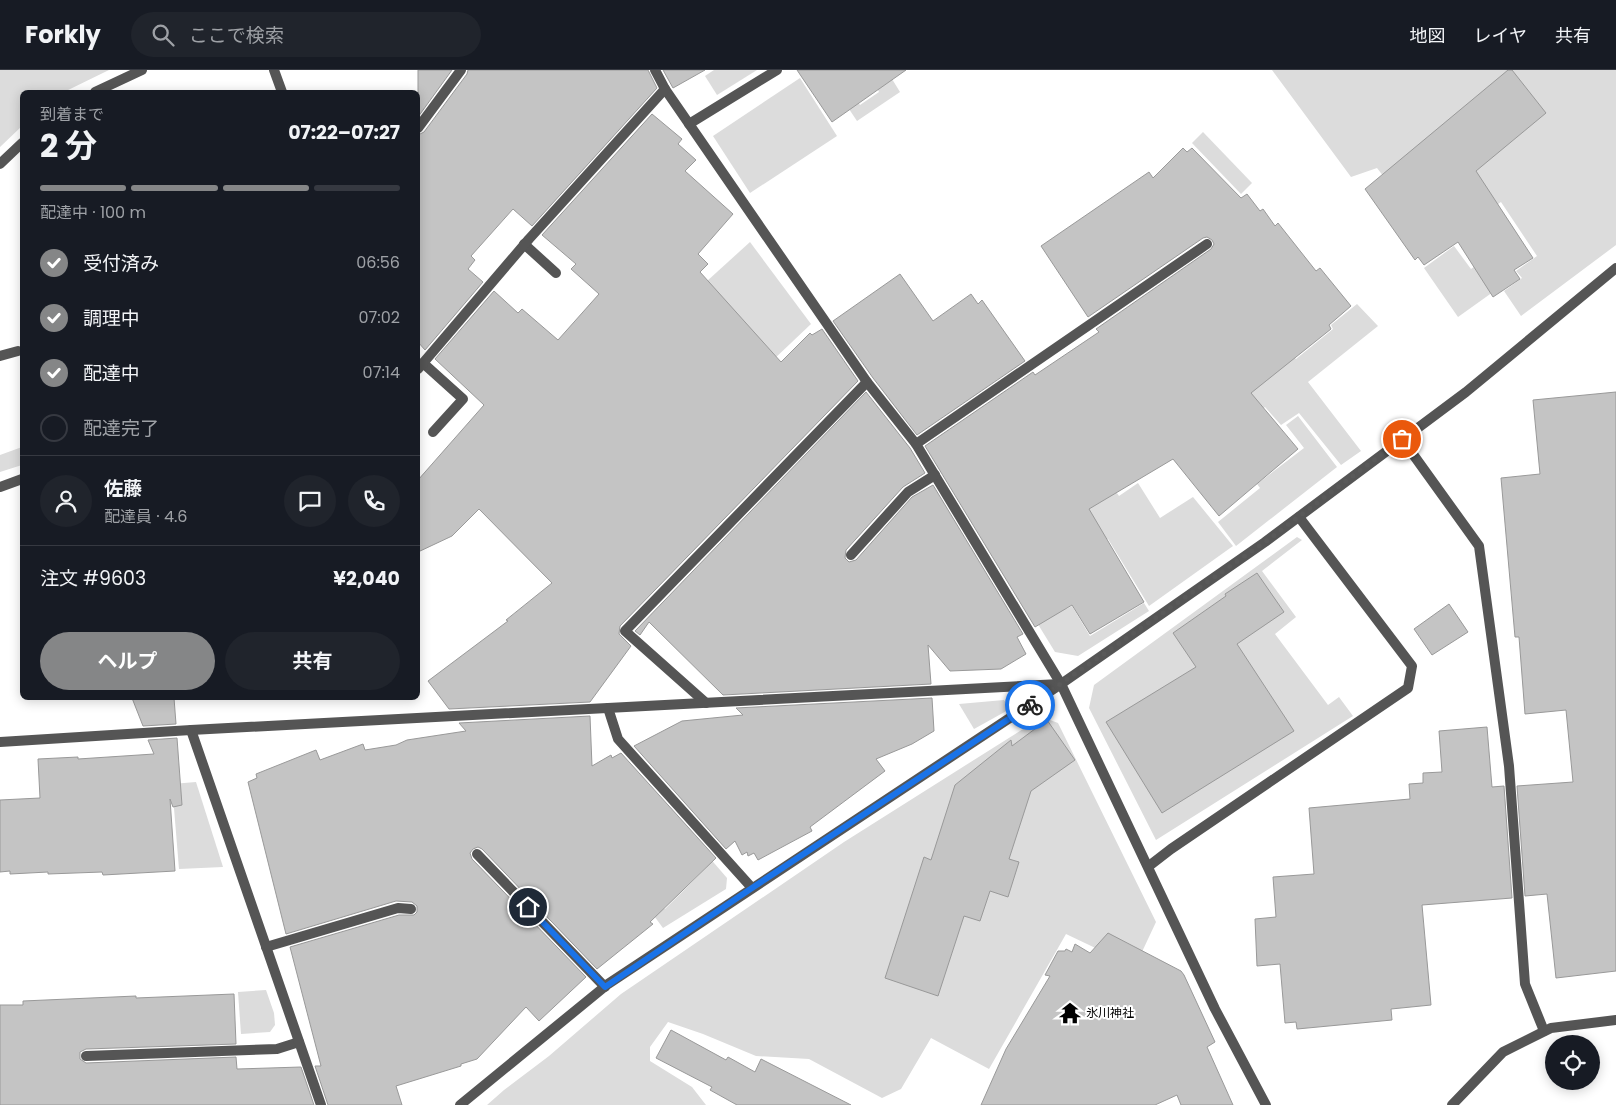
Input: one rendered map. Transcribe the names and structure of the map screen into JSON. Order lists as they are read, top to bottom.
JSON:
{
  "places": {
    "temple": ["氷川神社"]
  },
  "page": {
    "header": "Forkly",
    "search": "ここで検索",
    "nav": ["地図", "レイヤ", "共有"],
    "heading": ["2 分", "到着まで", "07:22–07:27"],
    "panel": [
      "佐藤",
      "配達員 · 4.6",
      "注文 #9603",
      "¥2,040"
    ],
    "bar": "配達中 · 100 m",
    "list": [
      ["受付済み", "06:56"],
      ["調理中", "07:02"],
      ["配達中", "07:14"],
      "配達完了"
    ],
    "buttons": ["ヘルプ", "共有"]
  }
}
